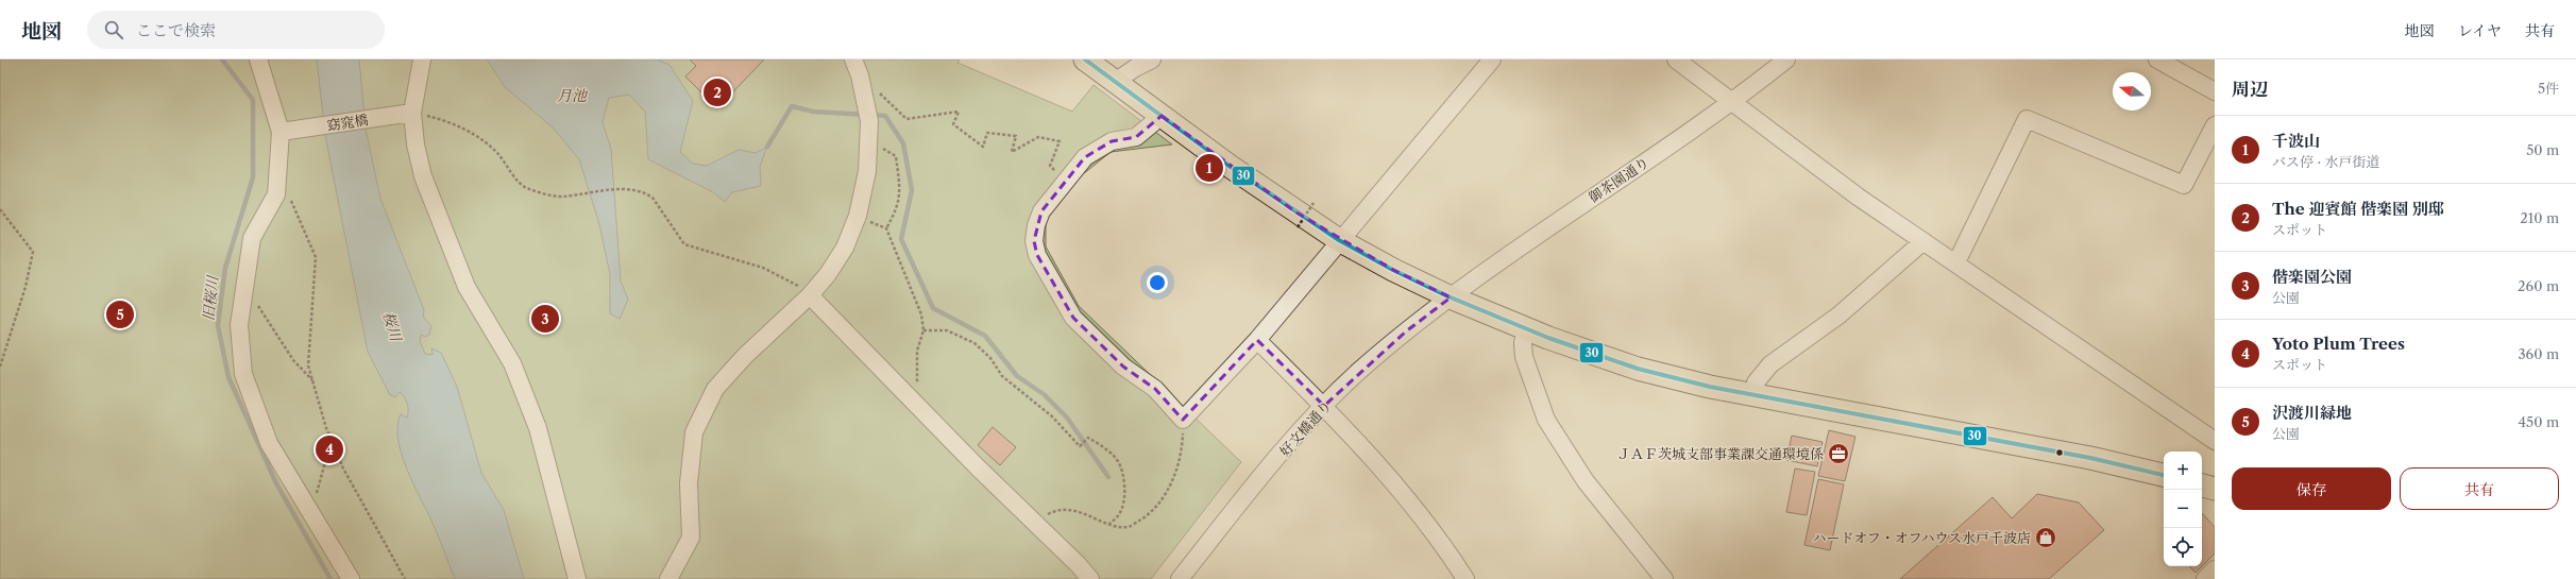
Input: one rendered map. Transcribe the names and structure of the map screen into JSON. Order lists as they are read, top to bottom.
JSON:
{
  "streets": {
    "street": ["窈窕橋", "御茶園通り", "好文橋通り"]
  },
  "crossings": [
    ["御茶園通り", "好文橋通り"]
  ],
  "water": ["月池", "旧桜川", "桜川"],
  "places": {
    "office": ["ＪＡＦ茨城支部事業課交通環境係"],
    "shop": ["ハードオフ・オフハウス水戸千波店"]
  },
  "lines": ["transit line 30"],
  "north": "left",
  "page": {
    "header": "地図",
    "search": "ここで検索",
    "nav": ["地図", "レイヤ", "共有"],
    "heading": ["周辺", "5件"],
    "pins": [
      "2",
      "1",
      "5",
      "3",
      "4"
    ],
    "list": [
      {
        "mark": "1",
        "name": "千波山",
        "note": "バス停 · 水戸街道",
        "value": "50 m"
      },
      {
        "mark": "2",
        "name": "The 迎賓館 偕楽園 別邸",
        "note": "スポット",
        "value": "210 m"
      },
      {
        "mark": "3",
        "name": "偕楽園公園",
        "note": "公園",
        "value": "260 m"
      },
      {
        "mark": "4",
        "name": "Yoto Plum Trees",
        "note": "スポット",
        "value": "360 m"
      },
      {
        "mark": "5",
        "name": "沢渡川緑地",
        "note": "公園",
        "value": "450 m"
      }
    ],
    "map_buttons": ["+", "−"],
    "buttons": ["保存", "共有"]
  }
}
